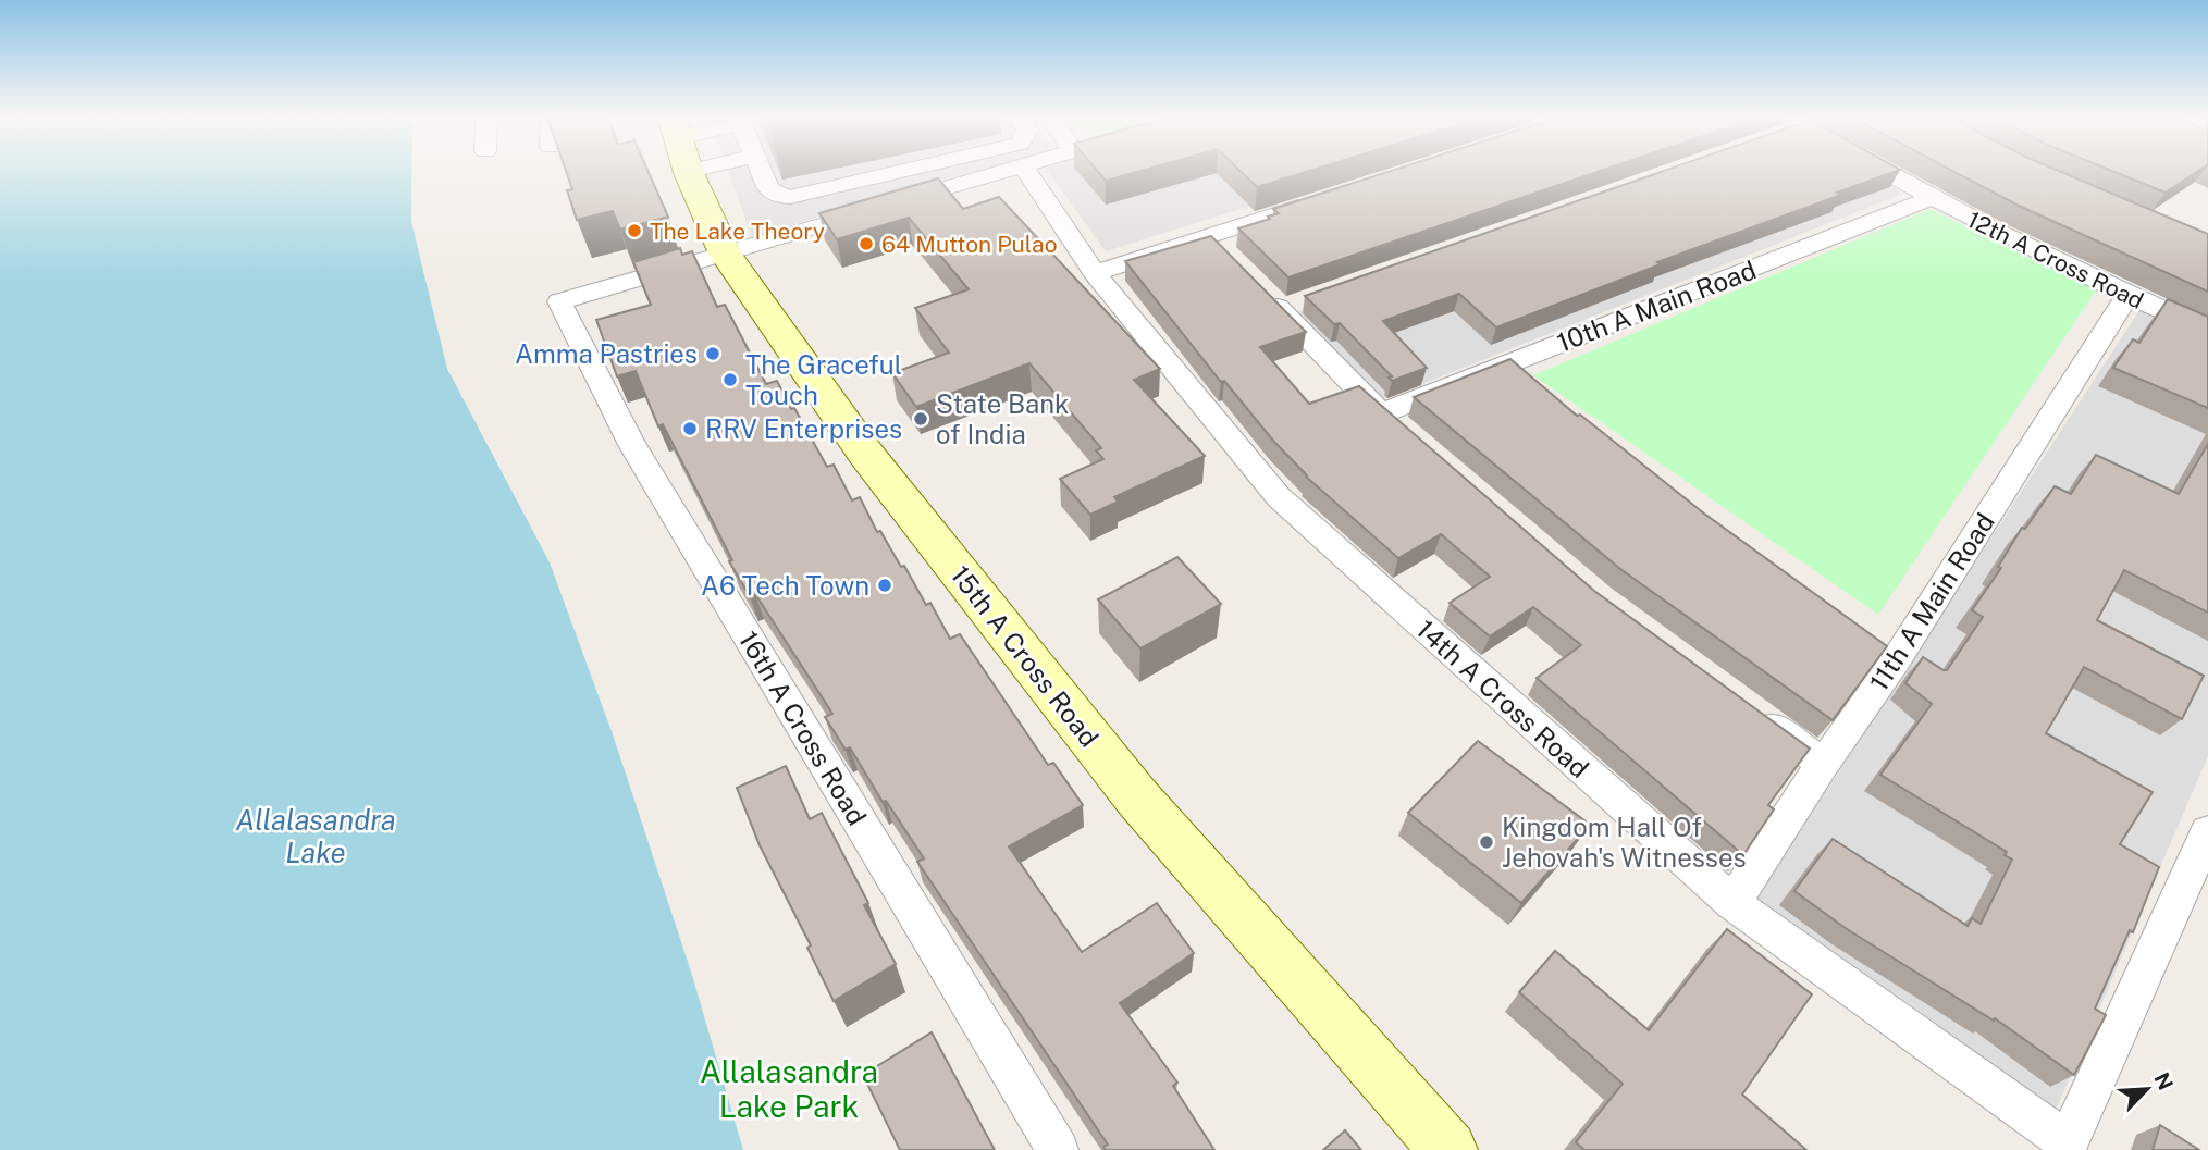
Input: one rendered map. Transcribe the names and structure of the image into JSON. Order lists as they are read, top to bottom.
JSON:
{
  "streets": {
    "main road": ["15th A Cross Road"],
    "street": [
      "12th A Cross Road",
      "10th A Main Road",
      "11th A Main Road",
      "14th A Cross Road",
      "16th A Cross Road"
    ]
  },
  "crossings": [
    ["12th A Cross Road", "10th A Main Road"],
    ["12th A Cross Road", "11th A Main Road"],
    ["11th A Main Road", "14th A Cross Road"],
    ["15th A Cross Road", "16th A Cross Road"]
  ],
  "water": ["Allalasandra Lake"],
  "parks": ["Allalasandra Lake Park"],
  "places": [
    "The Lake Theory",
    "64 Mutton Pulao",
    "Amma Pastries",
    "The Graceful Touch",
    "State Bank of India",
    "RRV Enterprises",
    "A6 Tech Town",
    "Kingdom Hall Of Jehovah's Witnesses"
  ],
  "north": "top right"
}
